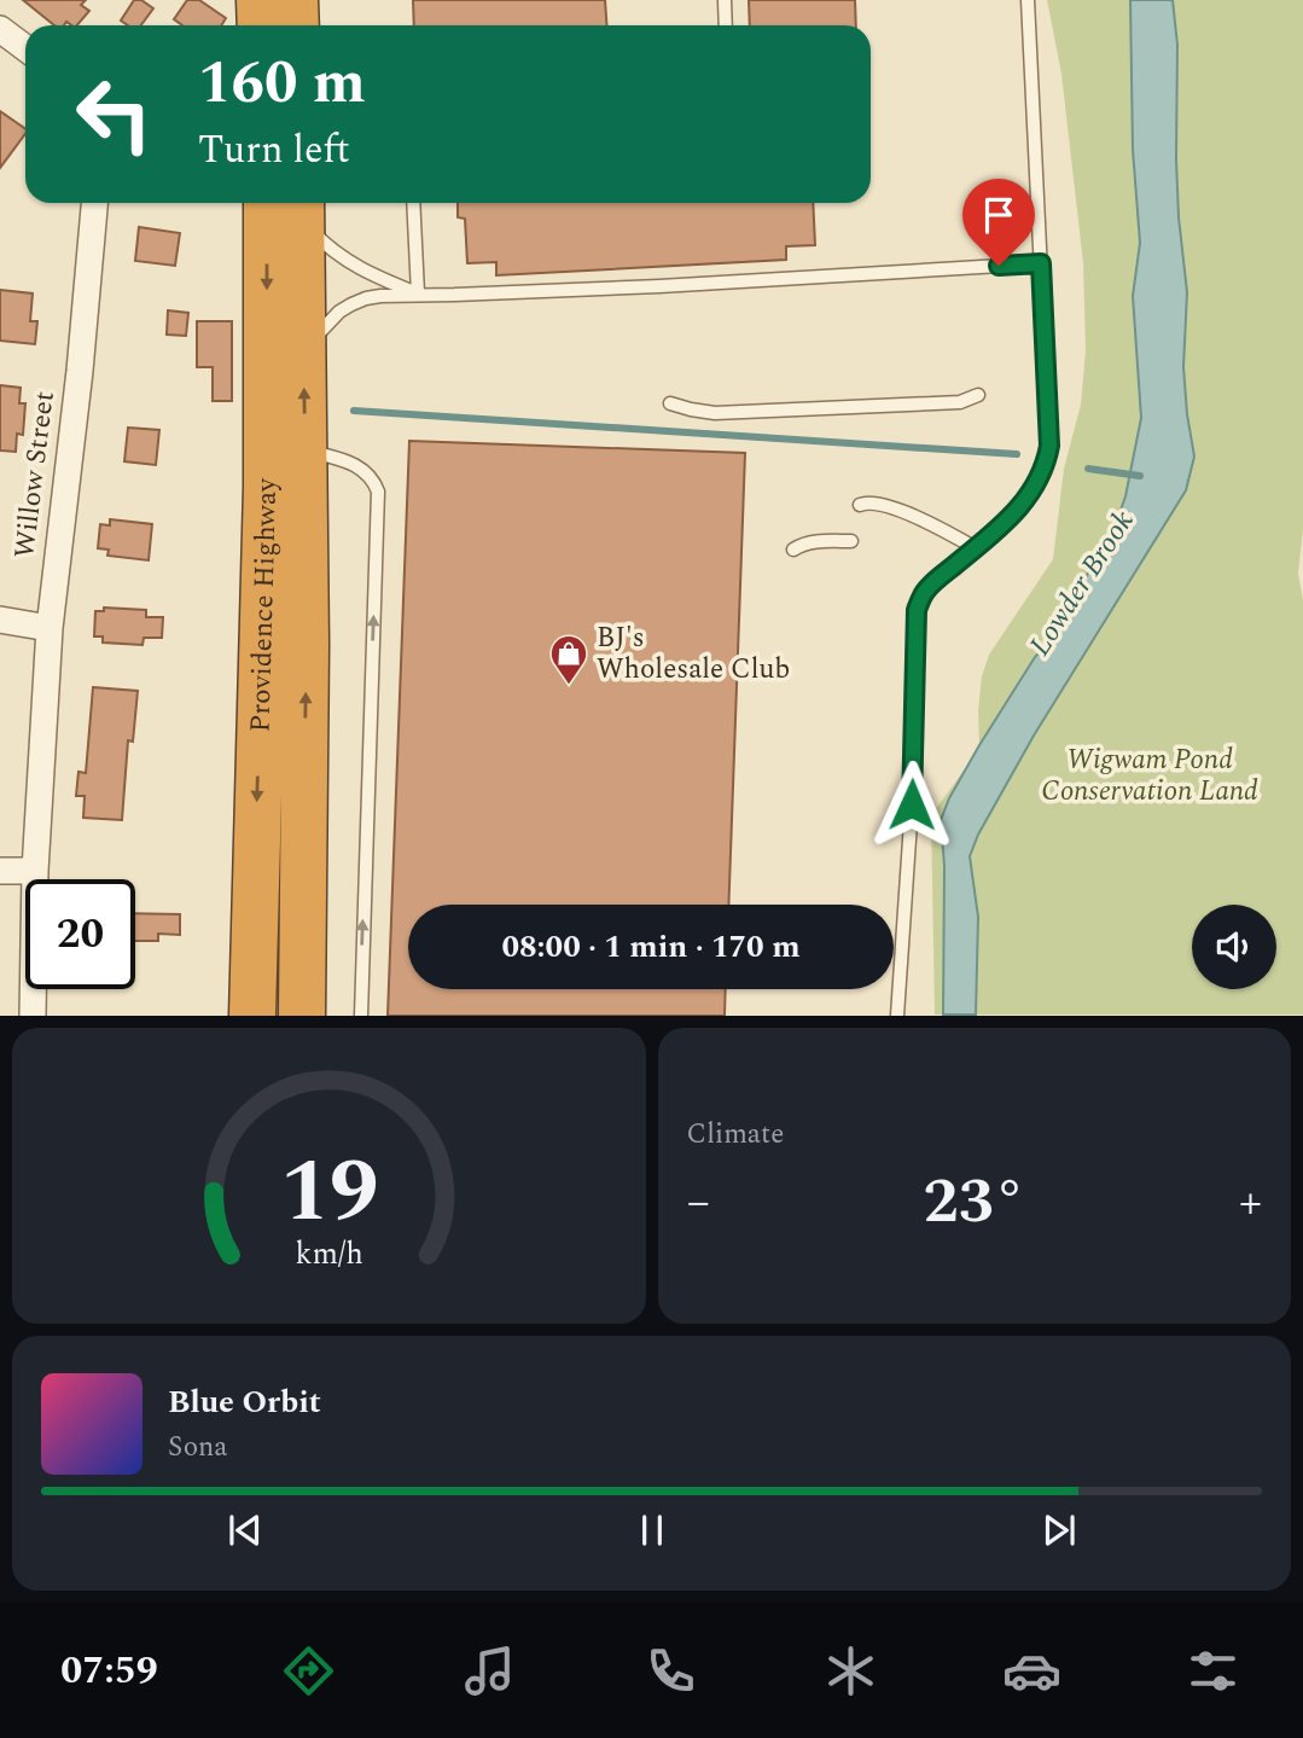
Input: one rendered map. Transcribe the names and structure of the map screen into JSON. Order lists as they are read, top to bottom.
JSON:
{
  "streets": {
    "highway": ["Providence Highway"],
    "street": ["Willow Street"]
  },
  "water": ["Lowder Brook"],
  "parks": ["Wigwam Pond Conservation Land"],
  "places": {
    "shop": ["BJ's Wholesale Club"]
  },
  "page": {
    "turn": ["160 m", "Turn left"],
    "limit": "20",
    "trip": "08:00 · 1 min · 170 m",
    "tile": "Climate",
    "heat": ["−", "23°", "+"],
    "song": ["Blue Orbit", "Sona"],
    "tabs": "07:59",
    "gauge": ["19", "km/h"]
  }
}
